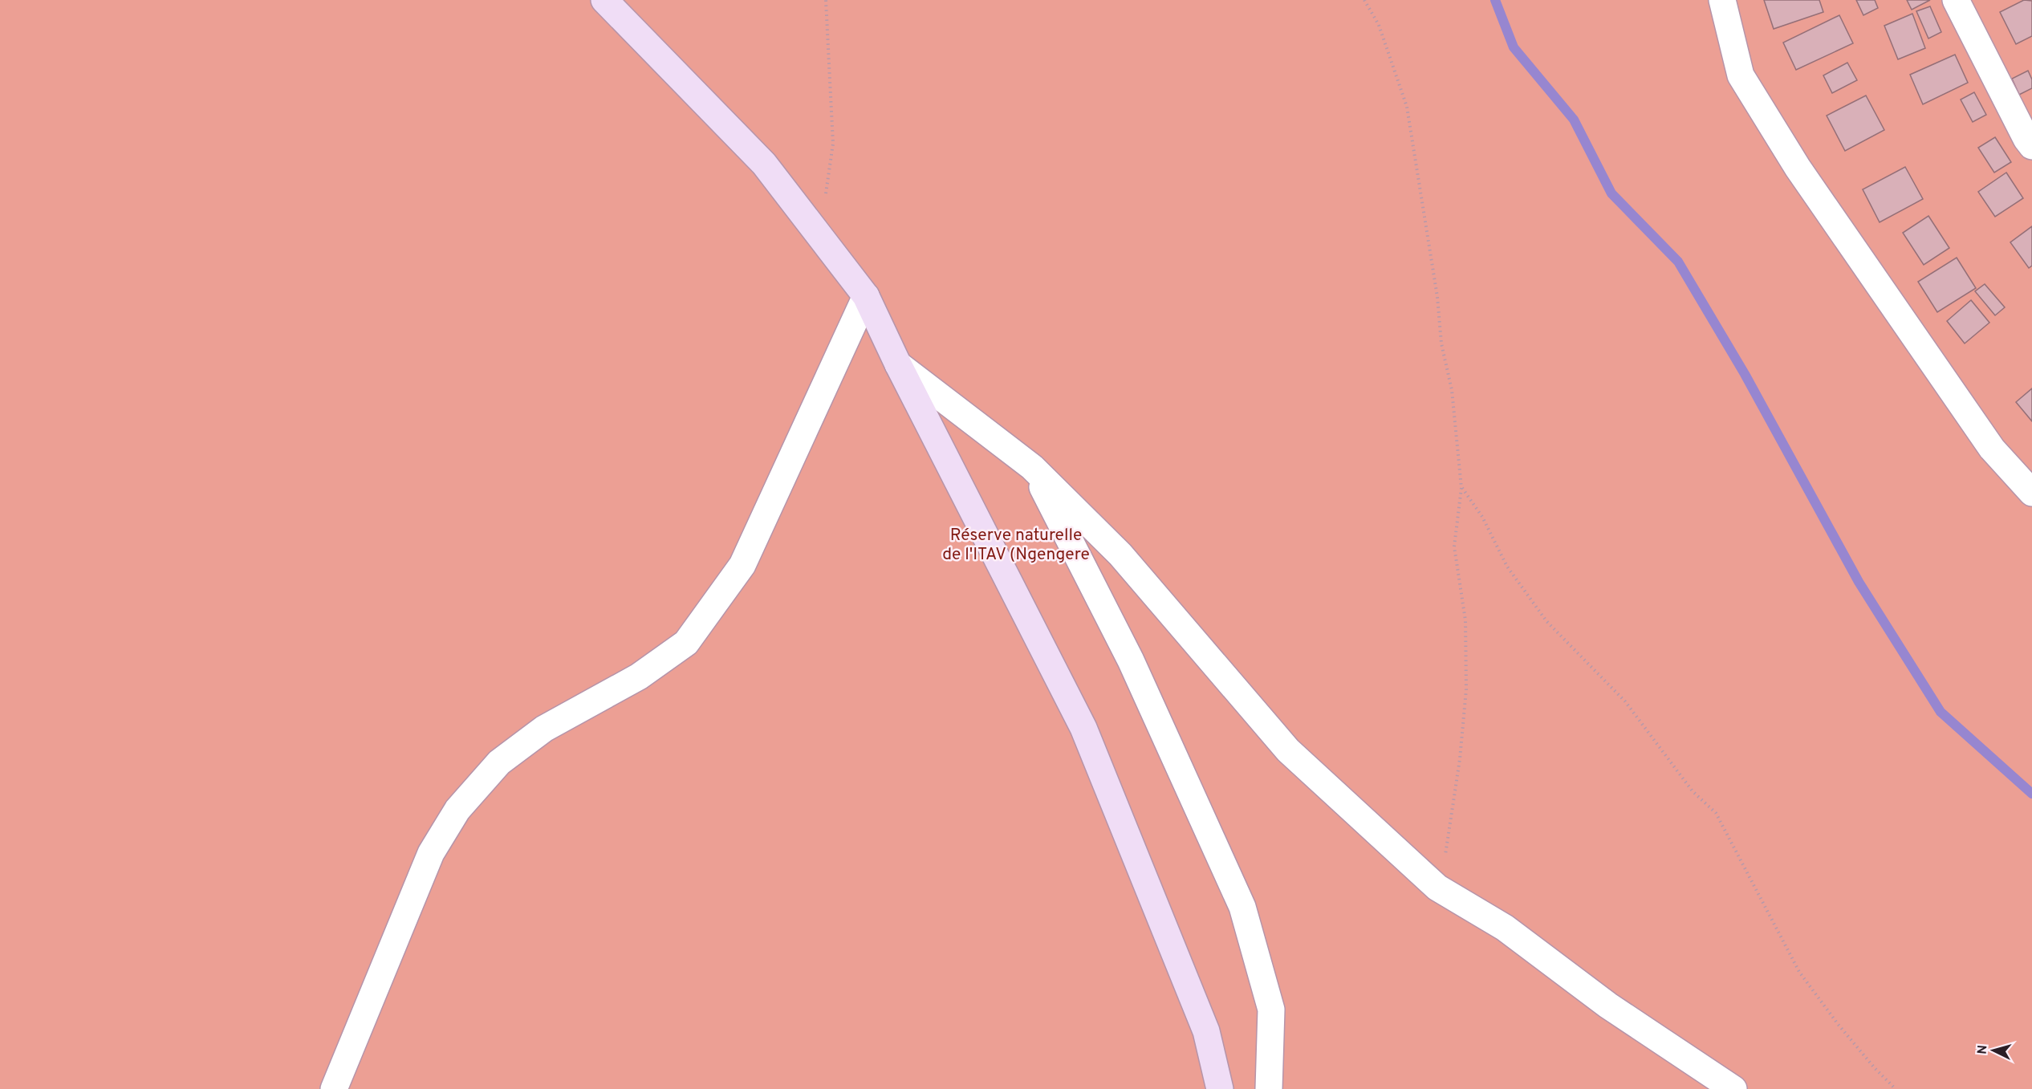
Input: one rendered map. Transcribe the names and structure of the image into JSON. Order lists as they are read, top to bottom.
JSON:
{
  "parks": ["Réserve naturelle de l'ITAV (Ngengere"],
  "north": "left"
}
